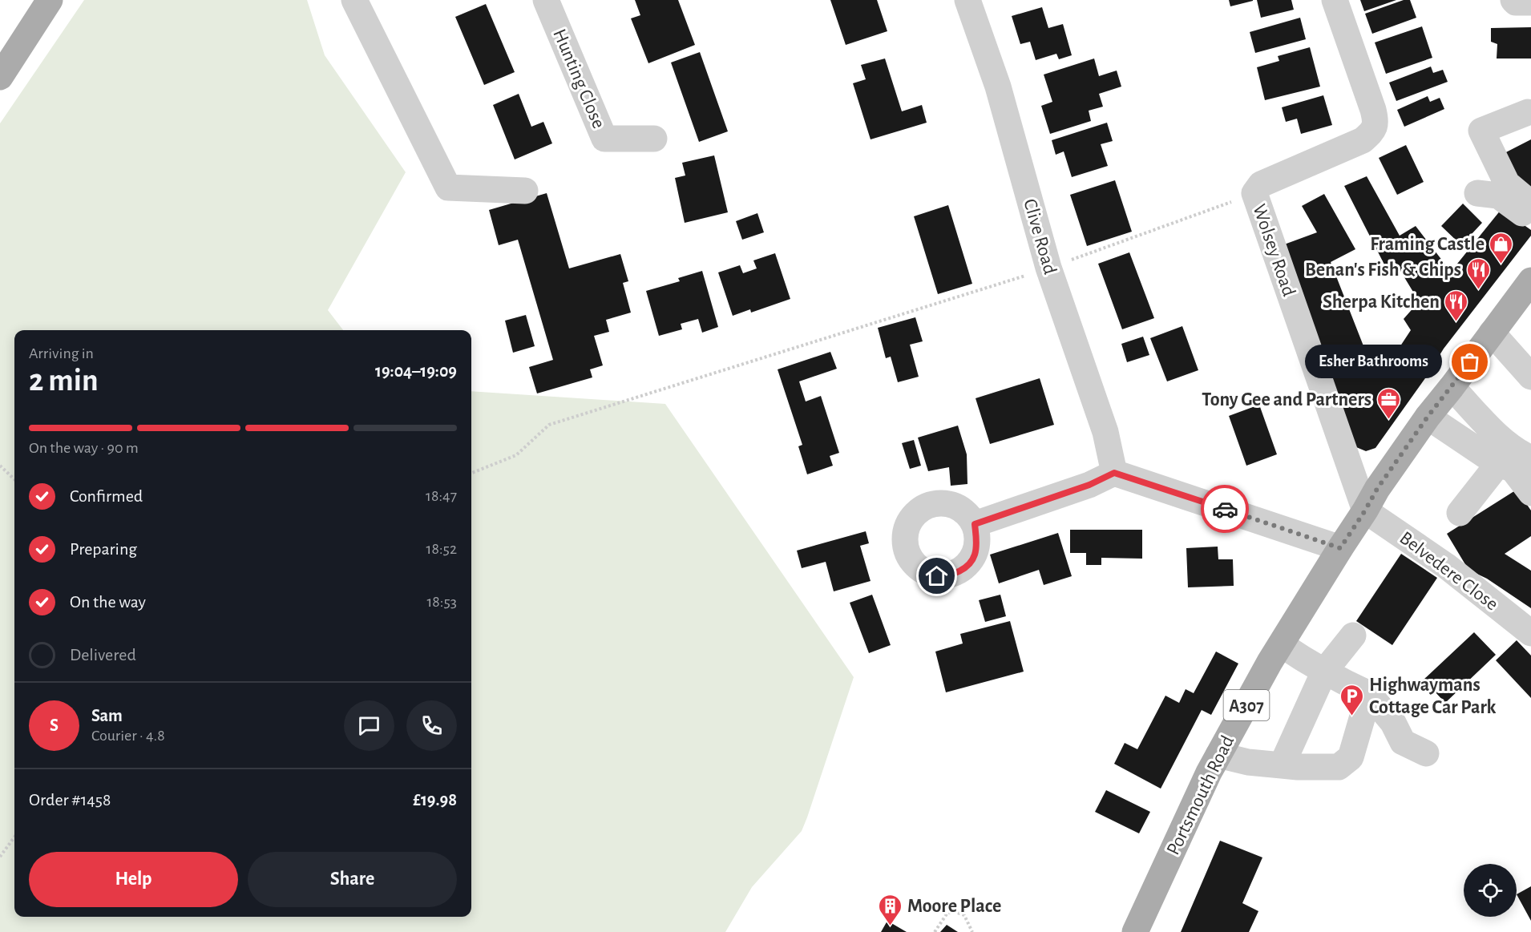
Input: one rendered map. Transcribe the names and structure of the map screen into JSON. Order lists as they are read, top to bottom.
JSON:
{
  "streets": {
    "main road": ["A307", "Portsmouth Road"],
    "street": [
      "Hunting Close",
      "Clive Road",
      "Wolsey Road",
      "Belvedere Close"
    ]
  },
  "crossings": [
    ["Wolsey Road", "Belvedere Close"],
    ["Wolsey Road", "A307"],
    ["Wolsey Road", "Portsmouth Road"],
    ["Belvedere Close", "A307"],
    ["Belvedere Close", "Portsmouth Road"],
    ["A307", "Portsmouth Road"]
  ],
  "places": {
    "shop": ["Framing Castle"],
    "restaurant": ["Benan's Fish & Chips", "Sherpa Kitchen"],
    "other": ["Esher Bathrooms"],
    "office": ["Tony Gee and Partners"],
    "parking": ["Highwaymans Cottage Car Park"],
    "building": ["Moore Place"]
  },
  "page": {
    "heading": ["2 min", "Arriving in", "19:04–19:09"],
    "panel": [
      "Sam",
      "Courier · 4.8",
      "Order #1458",
      "£19.98"
    ],
    "bubble": "Esher Bathrooms",
    "bar": "On the way · 90 m",
    "list": [
      ["Confirmed", "18:47"],
      ["Preparing", "18:52"],
      ["On the way", "18:53"],
      "Delivered"
    ],
    "round": "S",
    "buttons": ["Help", "Share"]
  }
}
